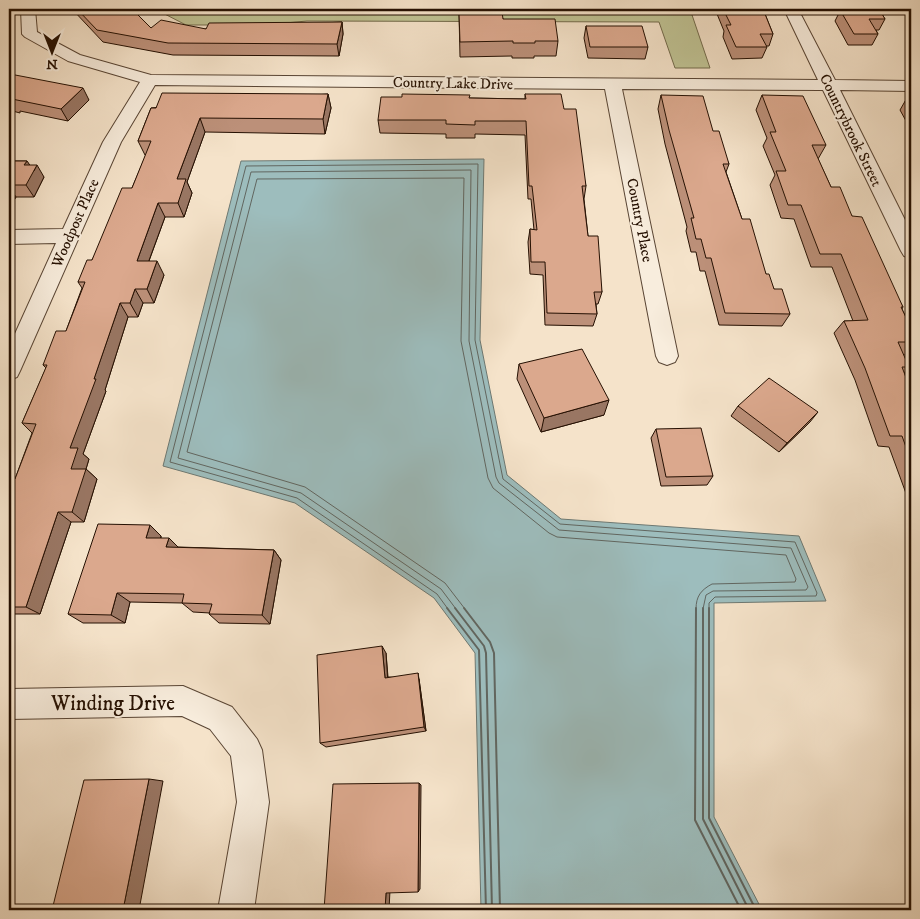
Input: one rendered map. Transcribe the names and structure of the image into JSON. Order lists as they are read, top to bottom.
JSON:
{
  "streets": {
    "street": [
      "Country Lake Drive",
      "Countrybrook Street",
      "Country Place",
      "Woodpost Place",
      "Winding Drive"
    ]
  },
  "crossings": [
    ["Country Lake Drive", "Countrybrook Street"],
    ["Country Lake Drive", "Country Place"],
    ["Country Lake Drive", "Woodpost Place"]
  ],
  "north": "bottom"
}
